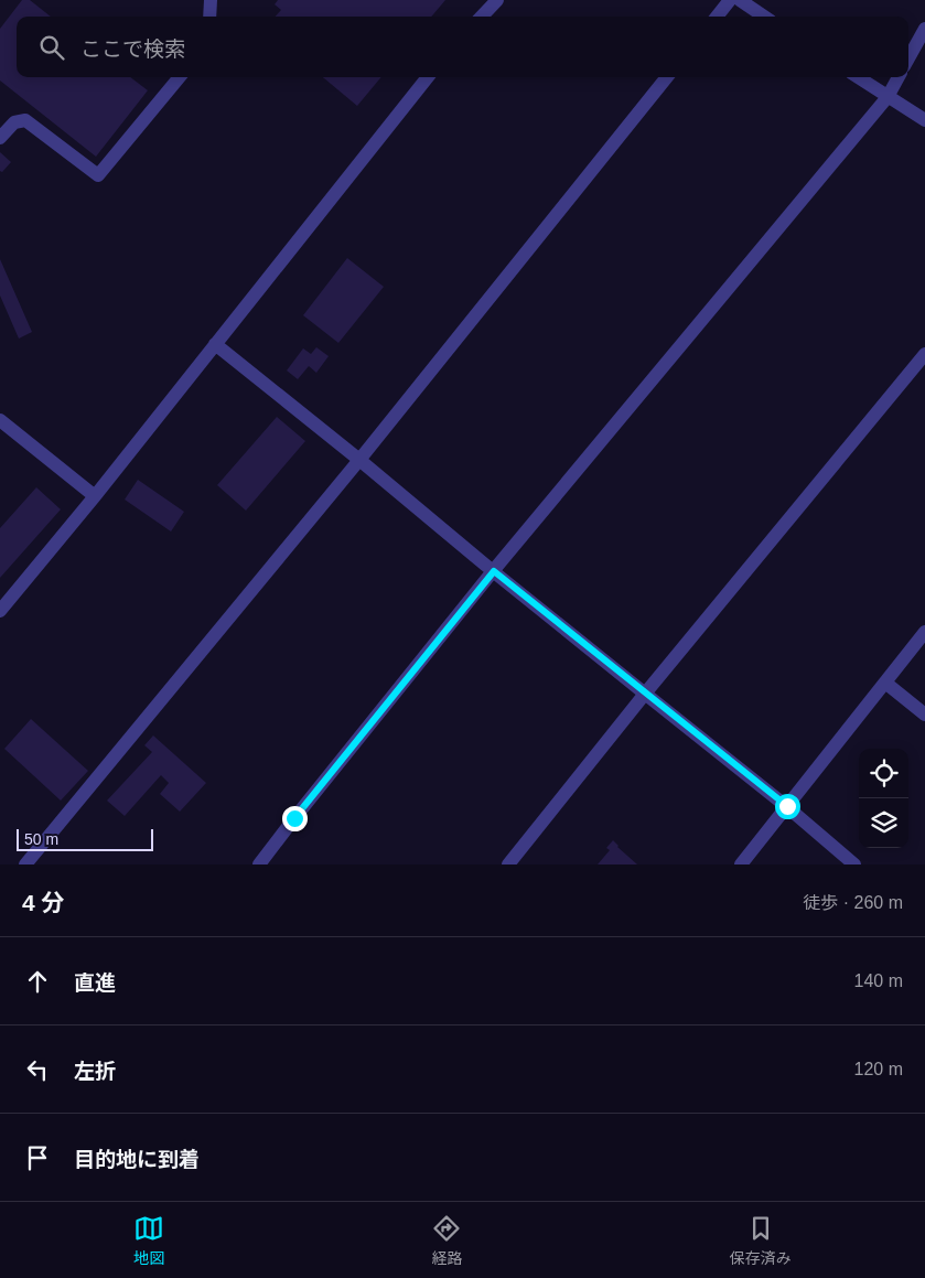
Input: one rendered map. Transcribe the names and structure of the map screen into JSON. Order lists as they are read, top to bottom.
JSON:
{
  "scale_bar": "50 m",
  "page": {
    "search": "ここで検索",
    "scale": "50 m",
    "heading": ["4 分", "徒歩 · 260 m"],
    "list": [
      ["直進", "140 m"],
      ["左折", "120 m"],
      "目的地に到着"
    ],
    "nav": ["地図", "経路", "保存済み"]
  }
}
